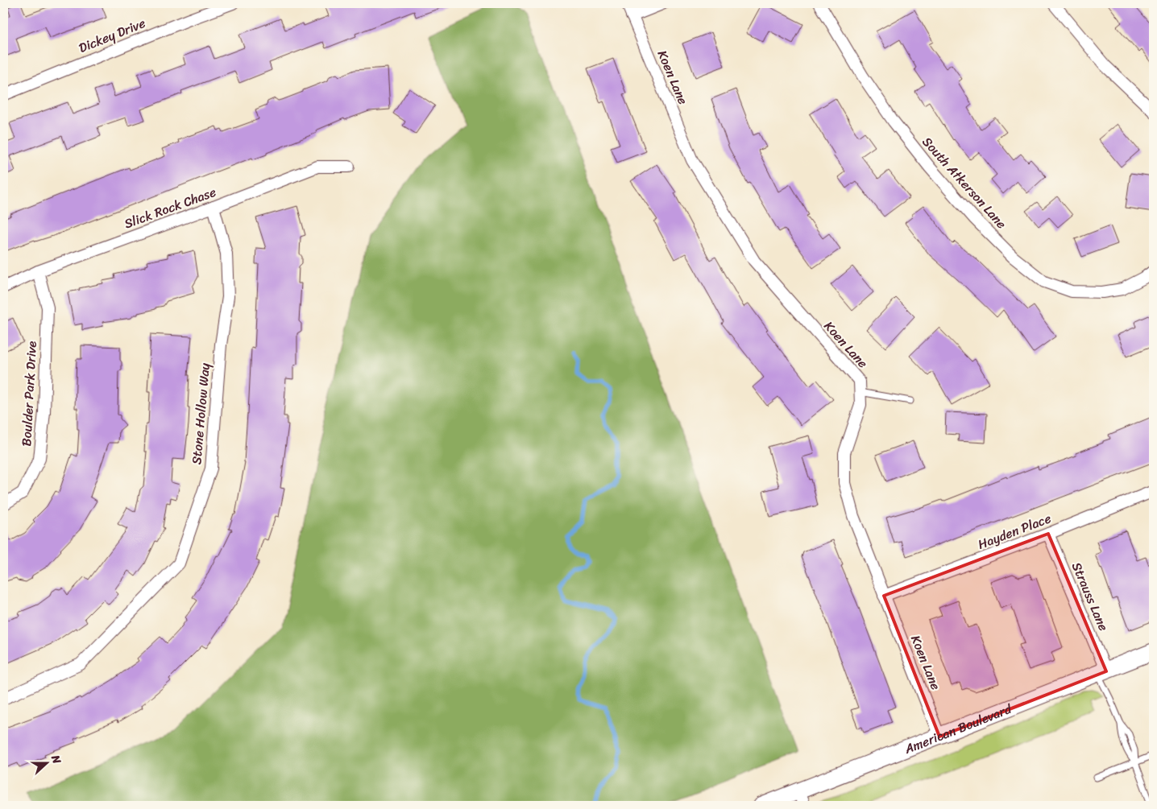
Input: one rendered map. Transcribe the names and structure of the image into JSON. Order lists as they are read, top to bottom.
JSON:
{
  "streets": {
    "street": [
      "Dickey Drive",
      "Koen Lane",
      "South Atkerson Lane",
      "Slick Rock Chase",
      "Boulder Park Drive",
      "Stone Hollow Way",
      "Hayden Place",
      "Strauss Lane",
      "American Boulevard"
    ]
  },
  "crossings": [
    ["Koen Lane", "Hayden Place"],
    ["Koen Lane", "American Boulevard"],
    ["Slick Rock Chase", "Boulder Park Drive"],
    ["Slick Rock Chase", "Stone Hollow Way"],
    ["Hayden Place", "Strauss Lane"],
    ["Strauss Lane", "American Boulevard"]
  ],
  "north": "right"
}
